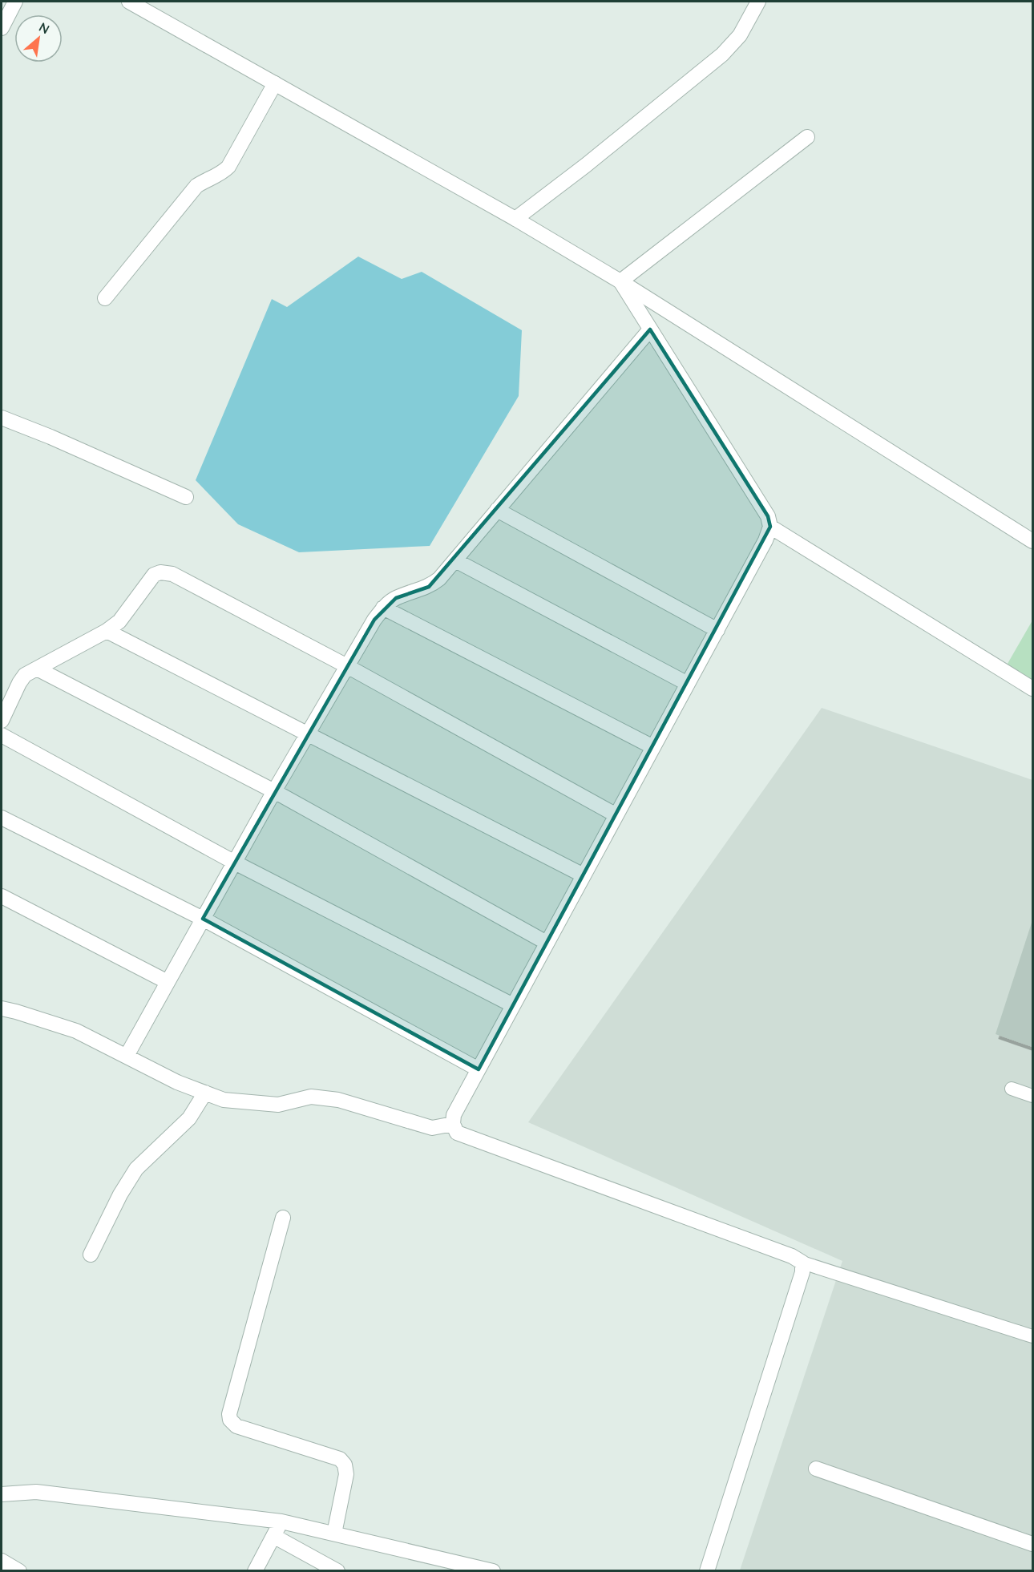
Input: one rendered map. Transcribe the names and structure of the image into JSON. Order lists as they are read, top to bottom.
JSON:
{
  "north": "top right"
}
